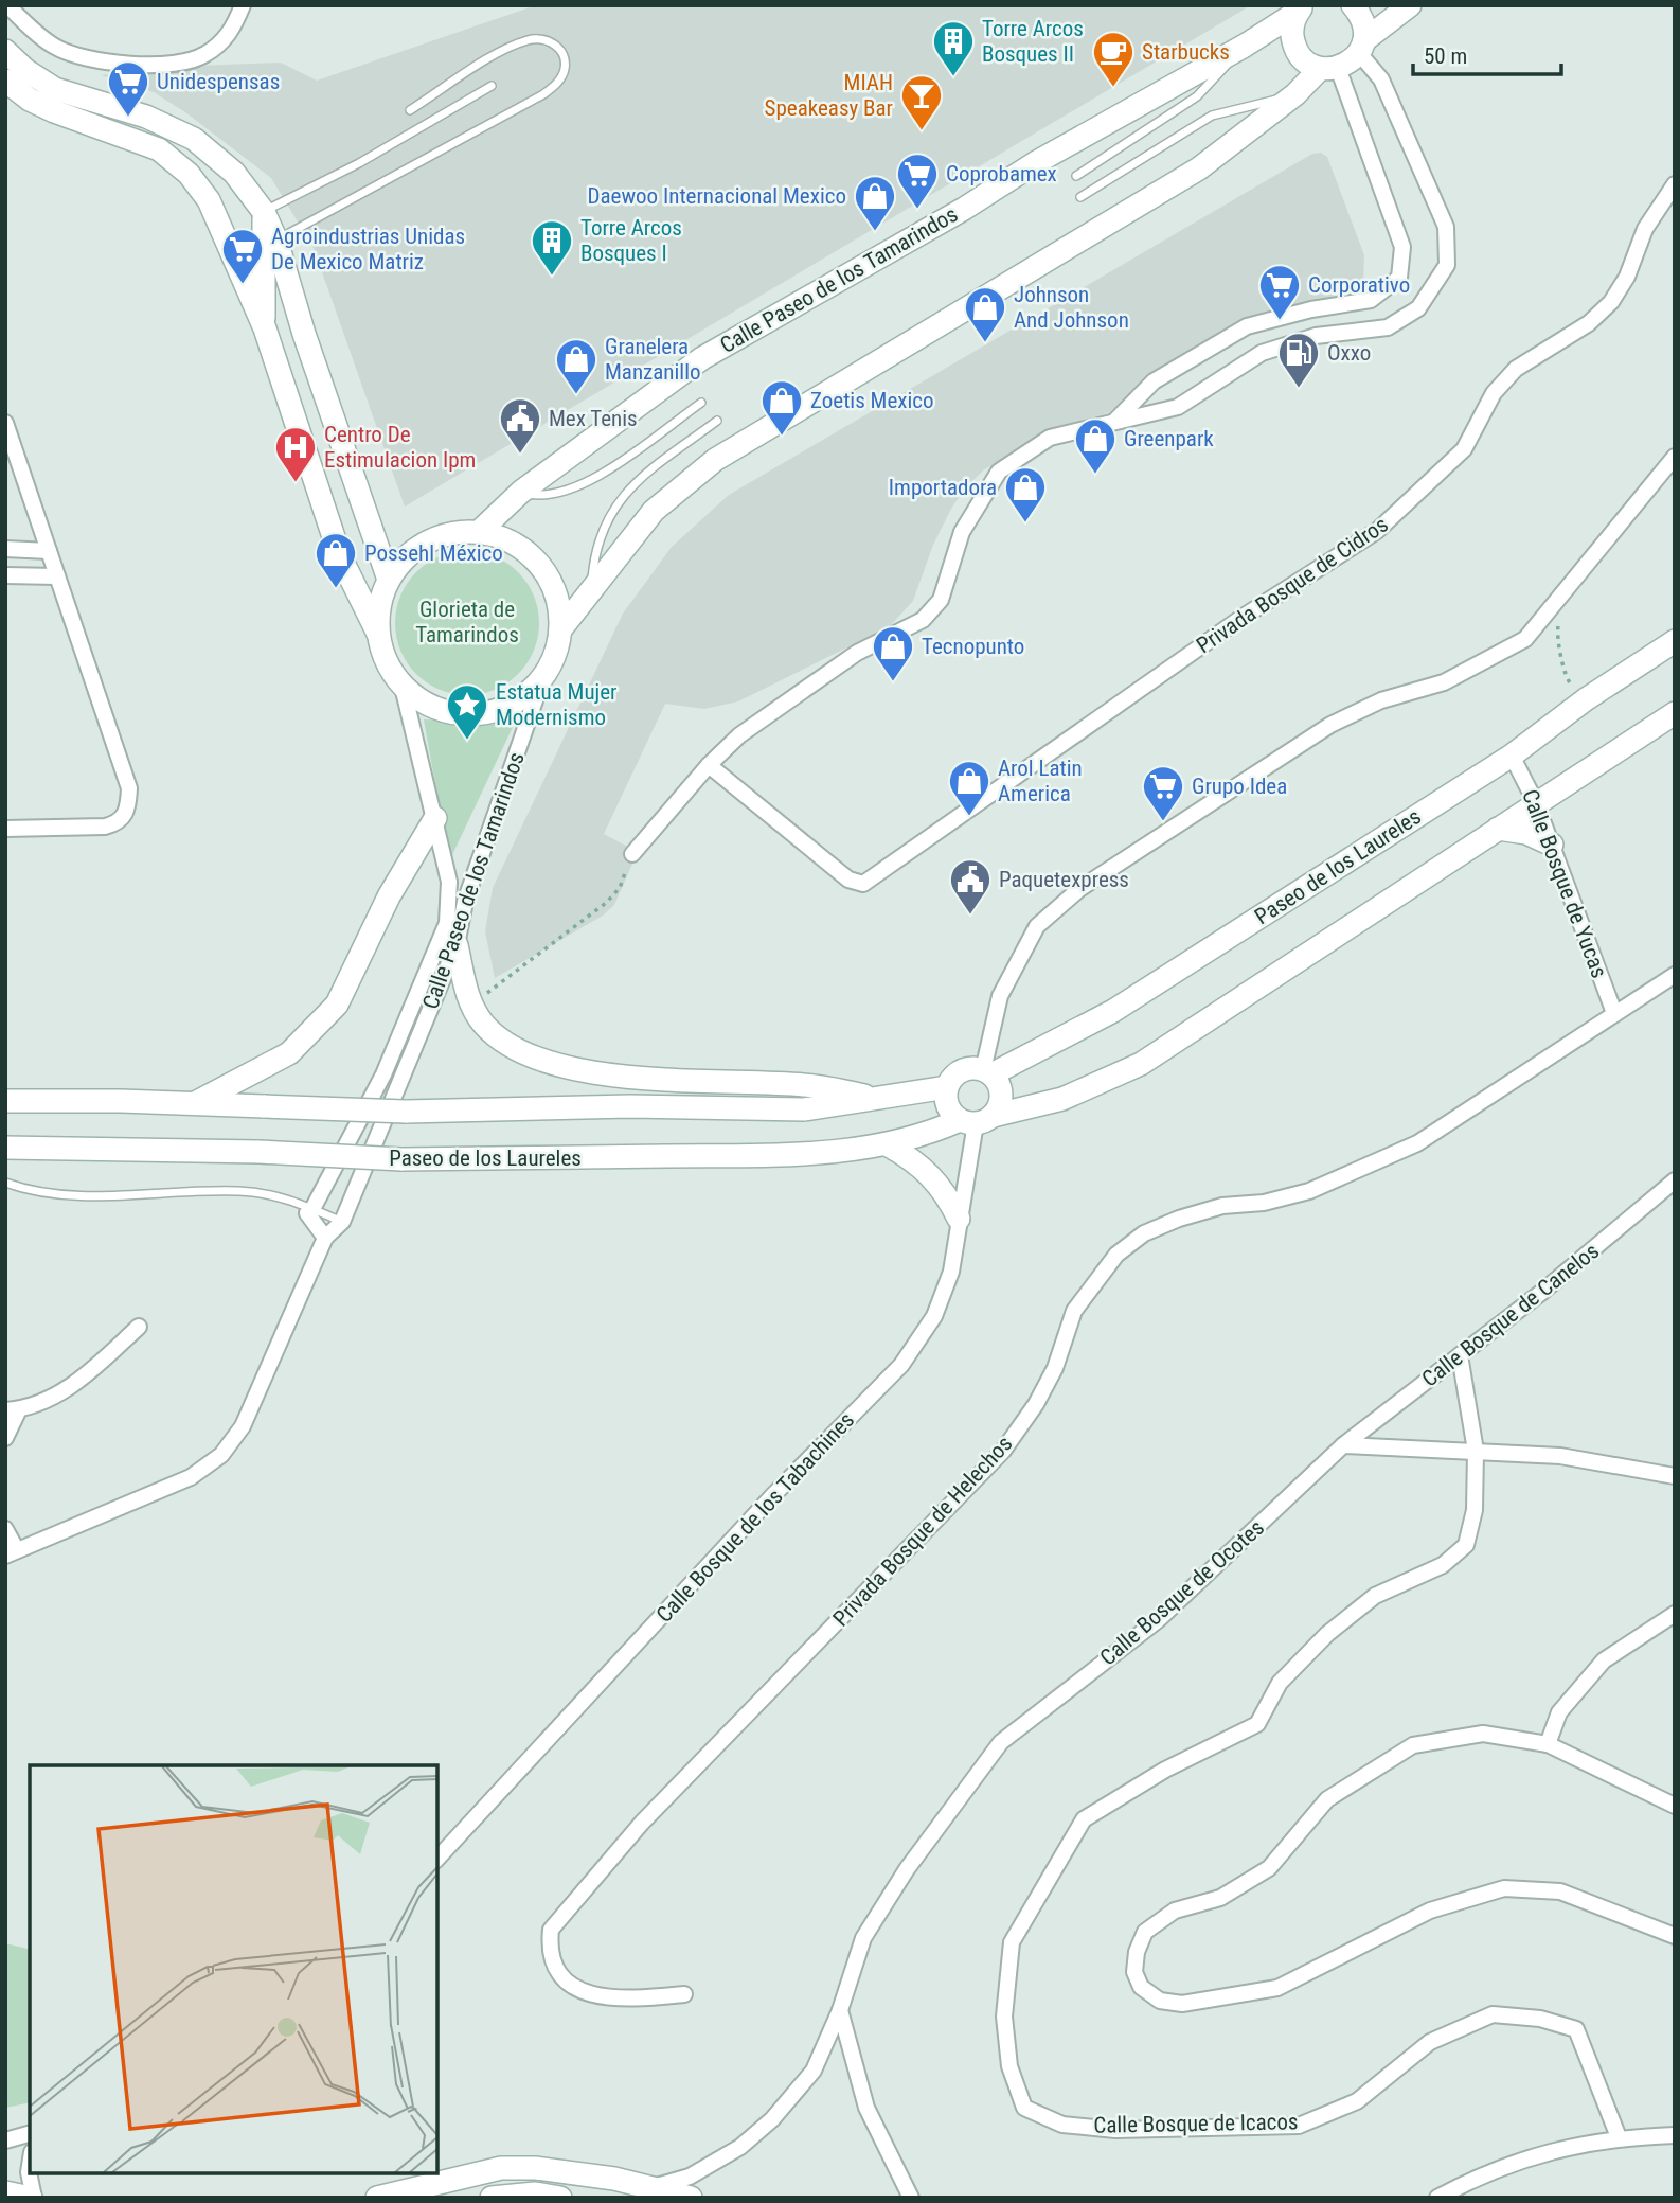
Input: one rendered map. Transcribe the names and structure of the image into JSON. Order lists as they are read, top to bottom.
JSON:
{
  "streets": {
    "main road": ["Calle Paseo de los Tamarindos", "Paseo de los Laureles"],
    "street": [
      "Privada Bosque de Cidros",
      "Calle Bosque de Yucas",
      "Calle Bosque de Canelos",
      "Calle Bosque de los Tabachines",
      "Privada Bosque de Helechos",
      "Calle Bosque de Ocotes",
      "Calle Bosque de Icacos"
    ]
  },
  "crossings": [
    ["Paseo de los Laureles", "Calle Bosque de Yucas"],
    ["Paseo de los Laureles", "Calle Bosque de los Tabachines"],
    ["Calle Bosque de Yucas", "Privada Bosque de Helechos"],
    ["Calle Bosque de Canelos", "Calle Bosque de Ocotes"]
  ],
  "parks": ["Glorieta de Tamarindos"],
  "places": {
    "building": ["Torre Arcos Bosques II", "Torre Arcos Bosques I"],
    "cafe": ["Starbucks"],
    "supermarket": [
      "Unidespensas",
      "Coprobamex",
      "Agroindustrias Unidas De Mexico Matriz",
      "Corporativo",
      "Grupo Idea"
    ],
    "bar": ["MIAH Speakeasy Bar"],
    "shop": [
      "Daewoo Internacional Mexico",
      "Johnson And Johnson",
      "Granelera Manzanillo",
      "Zoetis Mexico",
      "Greenpark",
      "Importadora",
      "Possehl México",
      "Tecnopunto",
      "Arol Latin America"
    ],
    "fuel station": ["Oxxo"],
    "public building": ["Mex Tenis", "Paquetexpress"],
    "hospital": ["Centro De Estimulacion Ipm"],
    "place": ["Estatua Mujer Modernismo"]
  },
  "scale_bar": "50 m"
}
